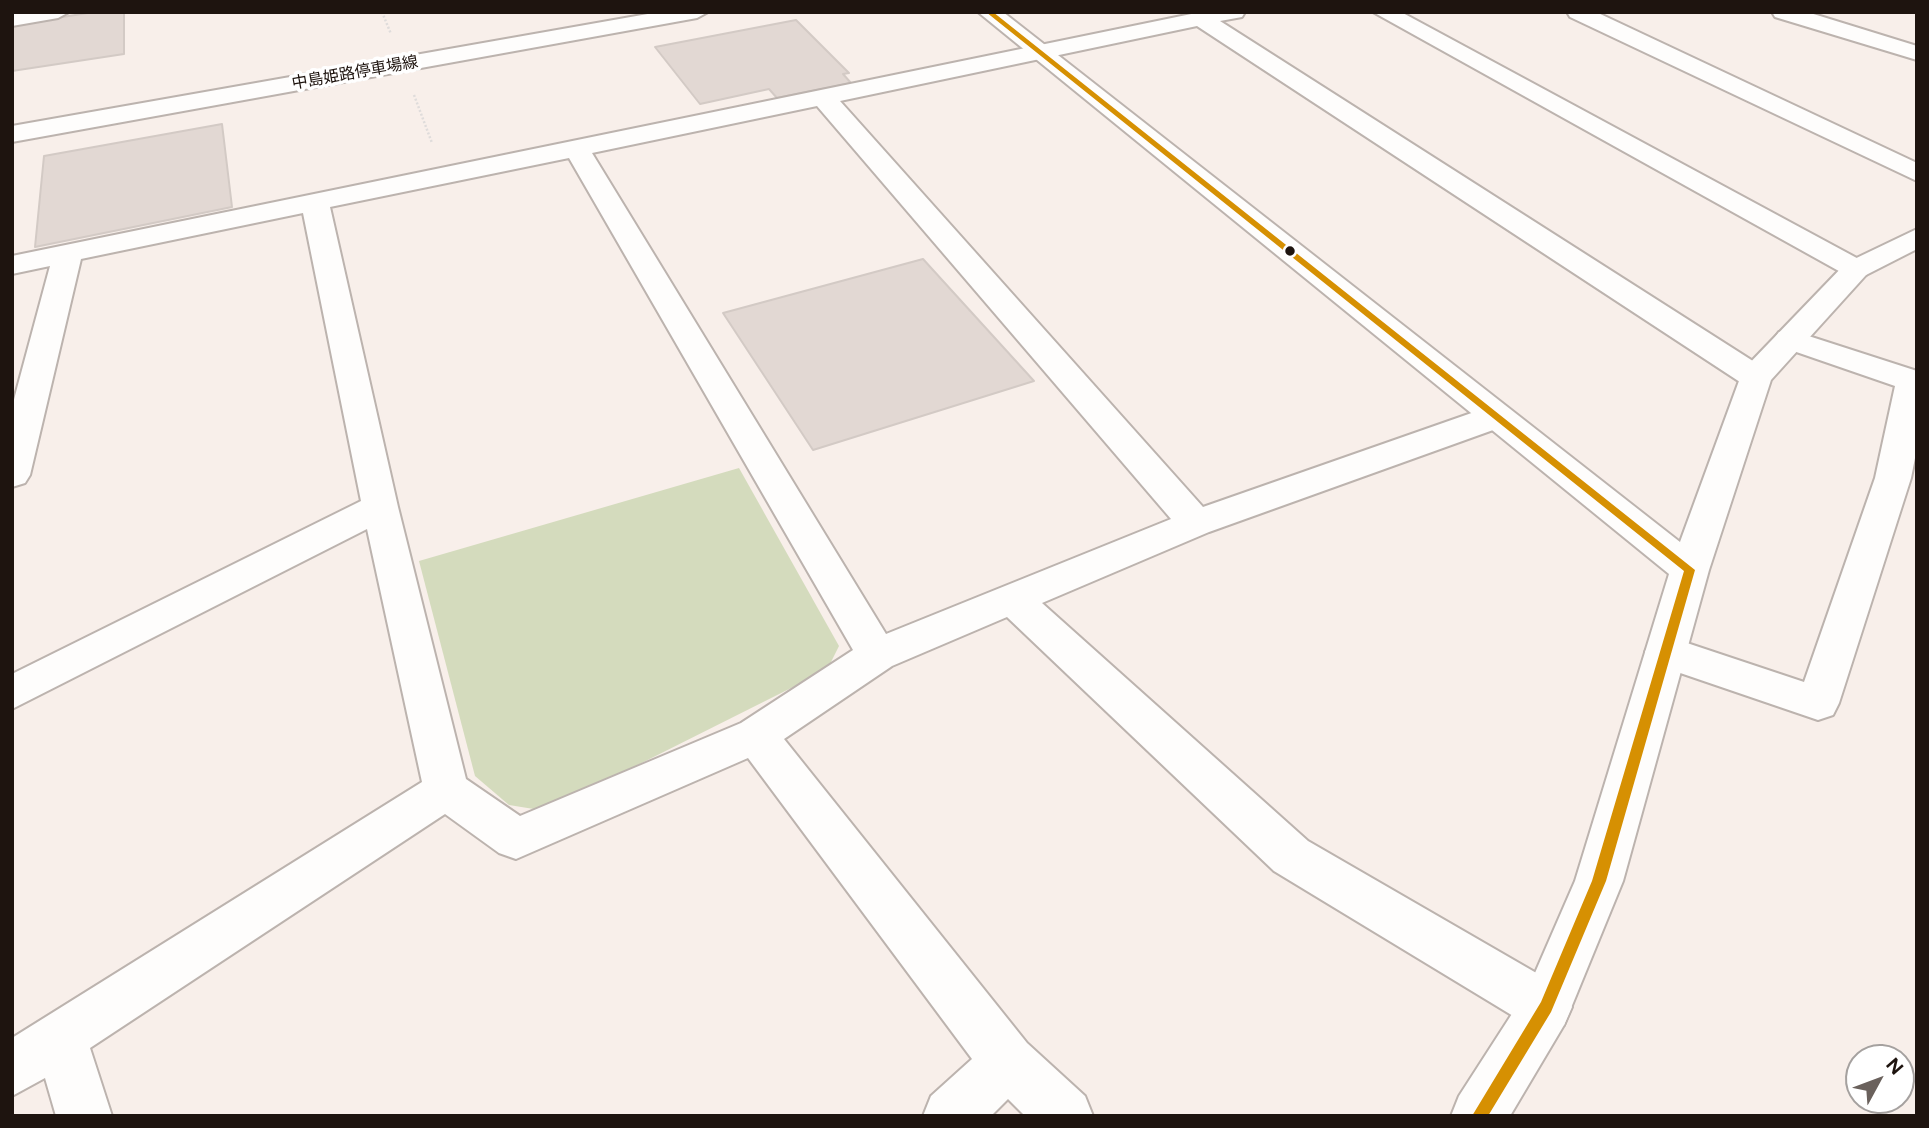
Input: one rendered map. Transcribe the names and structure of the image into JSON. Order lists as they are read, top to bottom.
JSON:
{
  "streets": {
    "street": ["中島姫路停車場線"]
  },
  "north": "top right"
}
